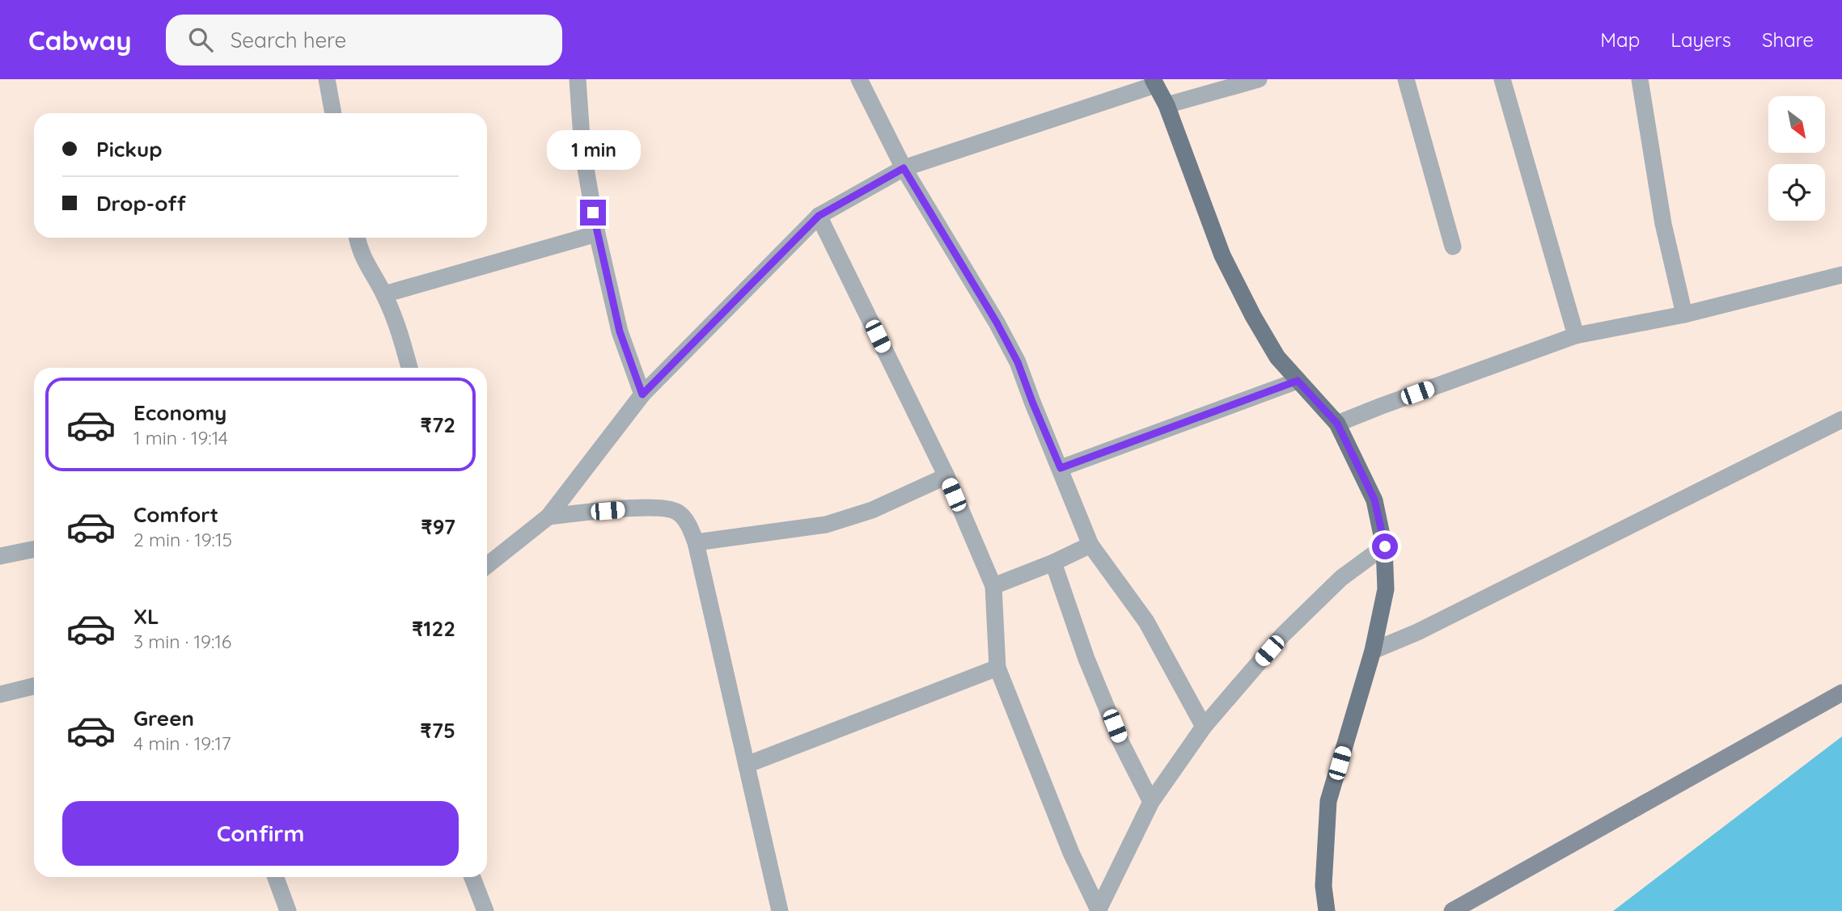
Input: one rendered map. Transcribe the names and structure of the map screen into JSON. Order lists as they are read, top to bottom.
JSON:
{
  "north": "bottom right",
  "page": {
    "header": "Cabway",
    "search": "Search here",
    "nav": ["Map", "Layers", "Share"],
    "banner": ["Pickup", "Drop-off"],
    "bubble": "1 min",
    "list": [
      {
        "name": "Economy",
        "note": "1 min · 19:14",
        "value": "₹72"
      },
      {
        "name": "Comfort",
        "note": "2 min · 19:15",
        "value": "₹97"
      },
      {
        "name": "XL",
        "note": "3 min · 19:16",
        "value": "₹122"
      },
      {
        "name": "Green",
        "note": "4 min · 19:17",
        "value": "₹75"
      }
    ],
    "buttons": "Confirm"
  }
}
